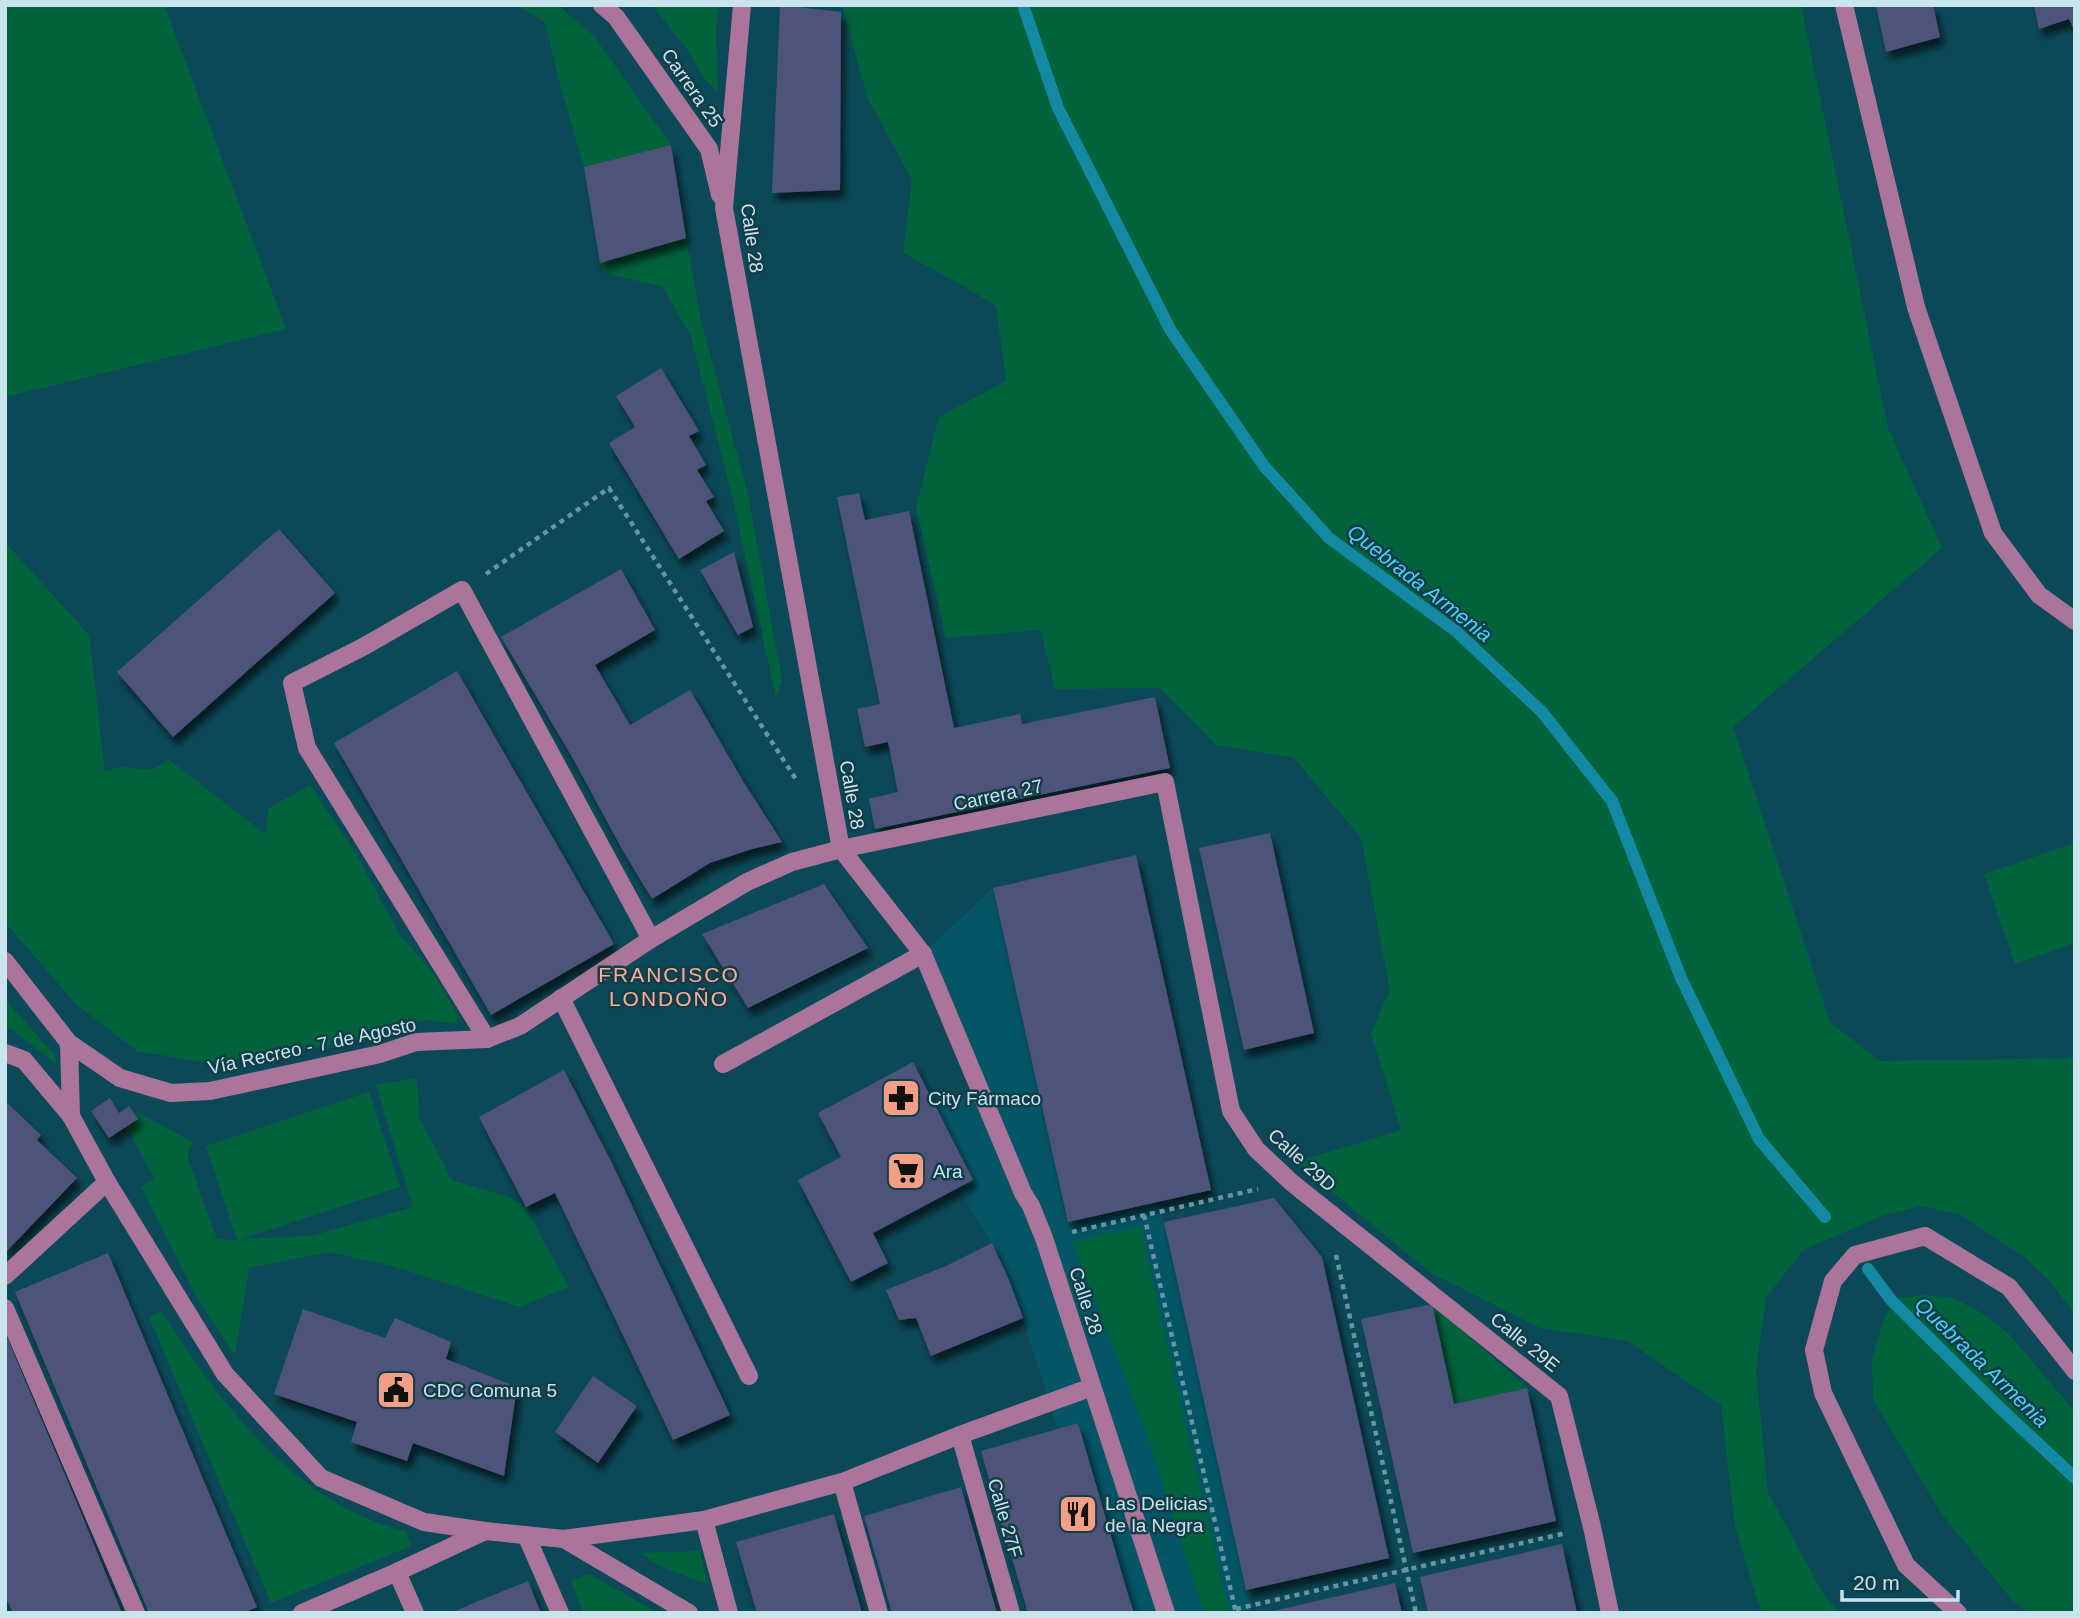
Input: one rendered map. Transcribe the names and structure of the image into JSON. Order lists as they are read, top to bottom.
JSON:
{
  "streets": {
    "street": [
      "Carrera 25",
      "Calle 28",
      "Carrera 27",
      "Vía Recreo - 7 de Agosto",
      "Calle 29D",
      "Calle 29E",
      "Calle 27F"
    ]
  },
  "crossings": [
    ["Carrera 25", "Calle 28"],
    ["Calle 28", "Carrera 27"],
    ["Calle 28", "Vía Recreo - 7 de Agosto"],
    ["Carrera 27", "Vía Recreo - 7 de Agosto"],
    ["Carrera 27", "Calle 29D"],
    ["Calle 29D", "Calle 29E"]
  ],
  "districts": ["FRANCISCO LONDOÑO"],
  "water": ["Quebrada Armenia"],
  "places": {
    "pharmacy": ["City Fármaco"],
    "supermarket": ["Ara"],
    "public building": ["CDC Comuna 5"],
    "restaurant": ["Las Delicias de la Negra"]
  },
  "scale_bar": "20 m"
}
